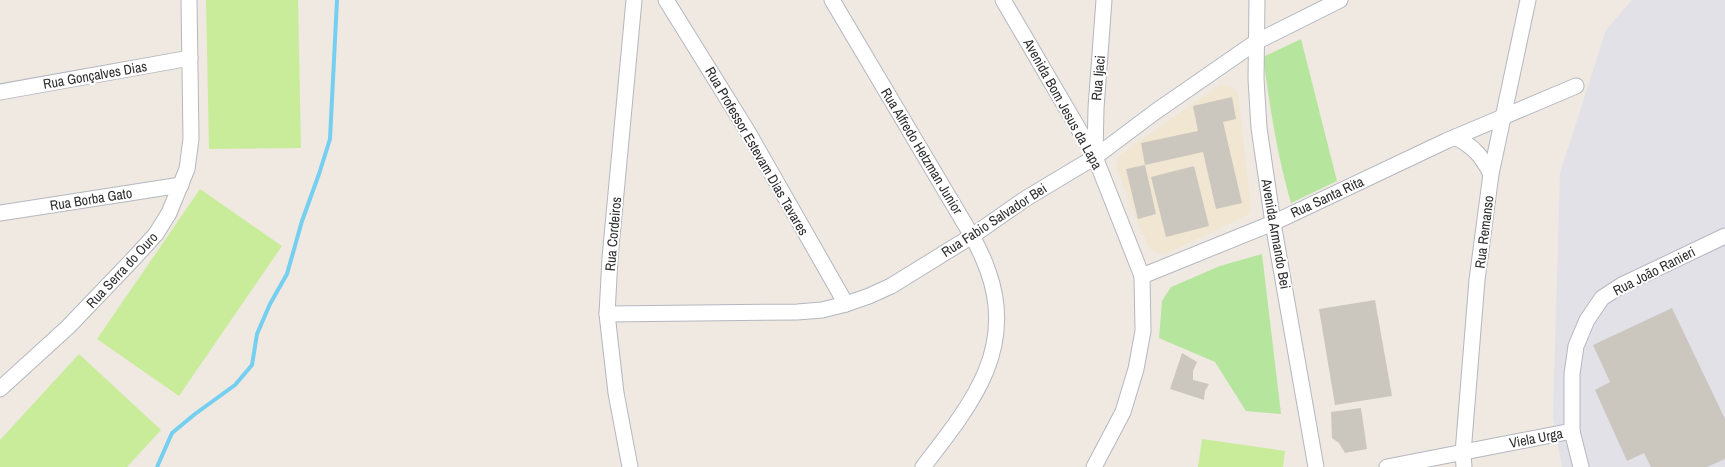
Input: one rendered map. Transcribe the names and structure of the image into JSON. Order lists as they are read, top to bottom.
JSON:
{
  "streets": {
    "street": [
      "Rua Gonçalves Dias",
      "Rua Ijaci",
      "Avenida Bom Jesus da Lapa",
      "Rua Professor Estevam Dias Tavares",
      "Rua Alfredo Hetzman Junior",
      "Rua Santa Rita",
      "Rua Borba Gato",
      "Rua Fabio Salvador Bei",
      "Rua Remanso",
      "Rua Cordeiros",
      "Avenida Armando Bei",
      "Rua Serra do Ouro",
      "Rua João Ranieri",
      "Viela Urga"
    ]
  },
  "crossings": [
    ["Rua Gonçalves Dias", "Rua Serra do Ouro"],
    ["Rua Ijaci", "Avenida Bom Jesus da Lapa"],
    ["Rua Ijaci", "Rua Fabio Salvador Bei"],
    ["Avenida Bom Jesus da Lapa", "Rua Santa Rita"],
    ["Avenida Bom Jesus da Lapa", "Rua Fabio Salvador Bei"],
    ["Rua Professor Estevam Dias Tavares", "Rua Fabio Salvador Bei"],
    ["Rua Alfredo Hetzman Junior", "Rua Fabio Salvador Bei"],
    ["Rua Santa Rita", "Rua Remanso"],
    ["Rua Santa Rita", "Avenida Armando Bei"],
    ["Rua Borba Gato", "Rua Serra do Ouro"],
    ["Rua Fabio Salvador Bei", "Rua Cordeiros"],
    ["Rua Fabio Salvador Bei", "Avenida Armando Bei"],
    ["Rua Remanso", "Viela Urga"],
    ["Rua João Ranieri", "Viela Urga"]
  ]
}
